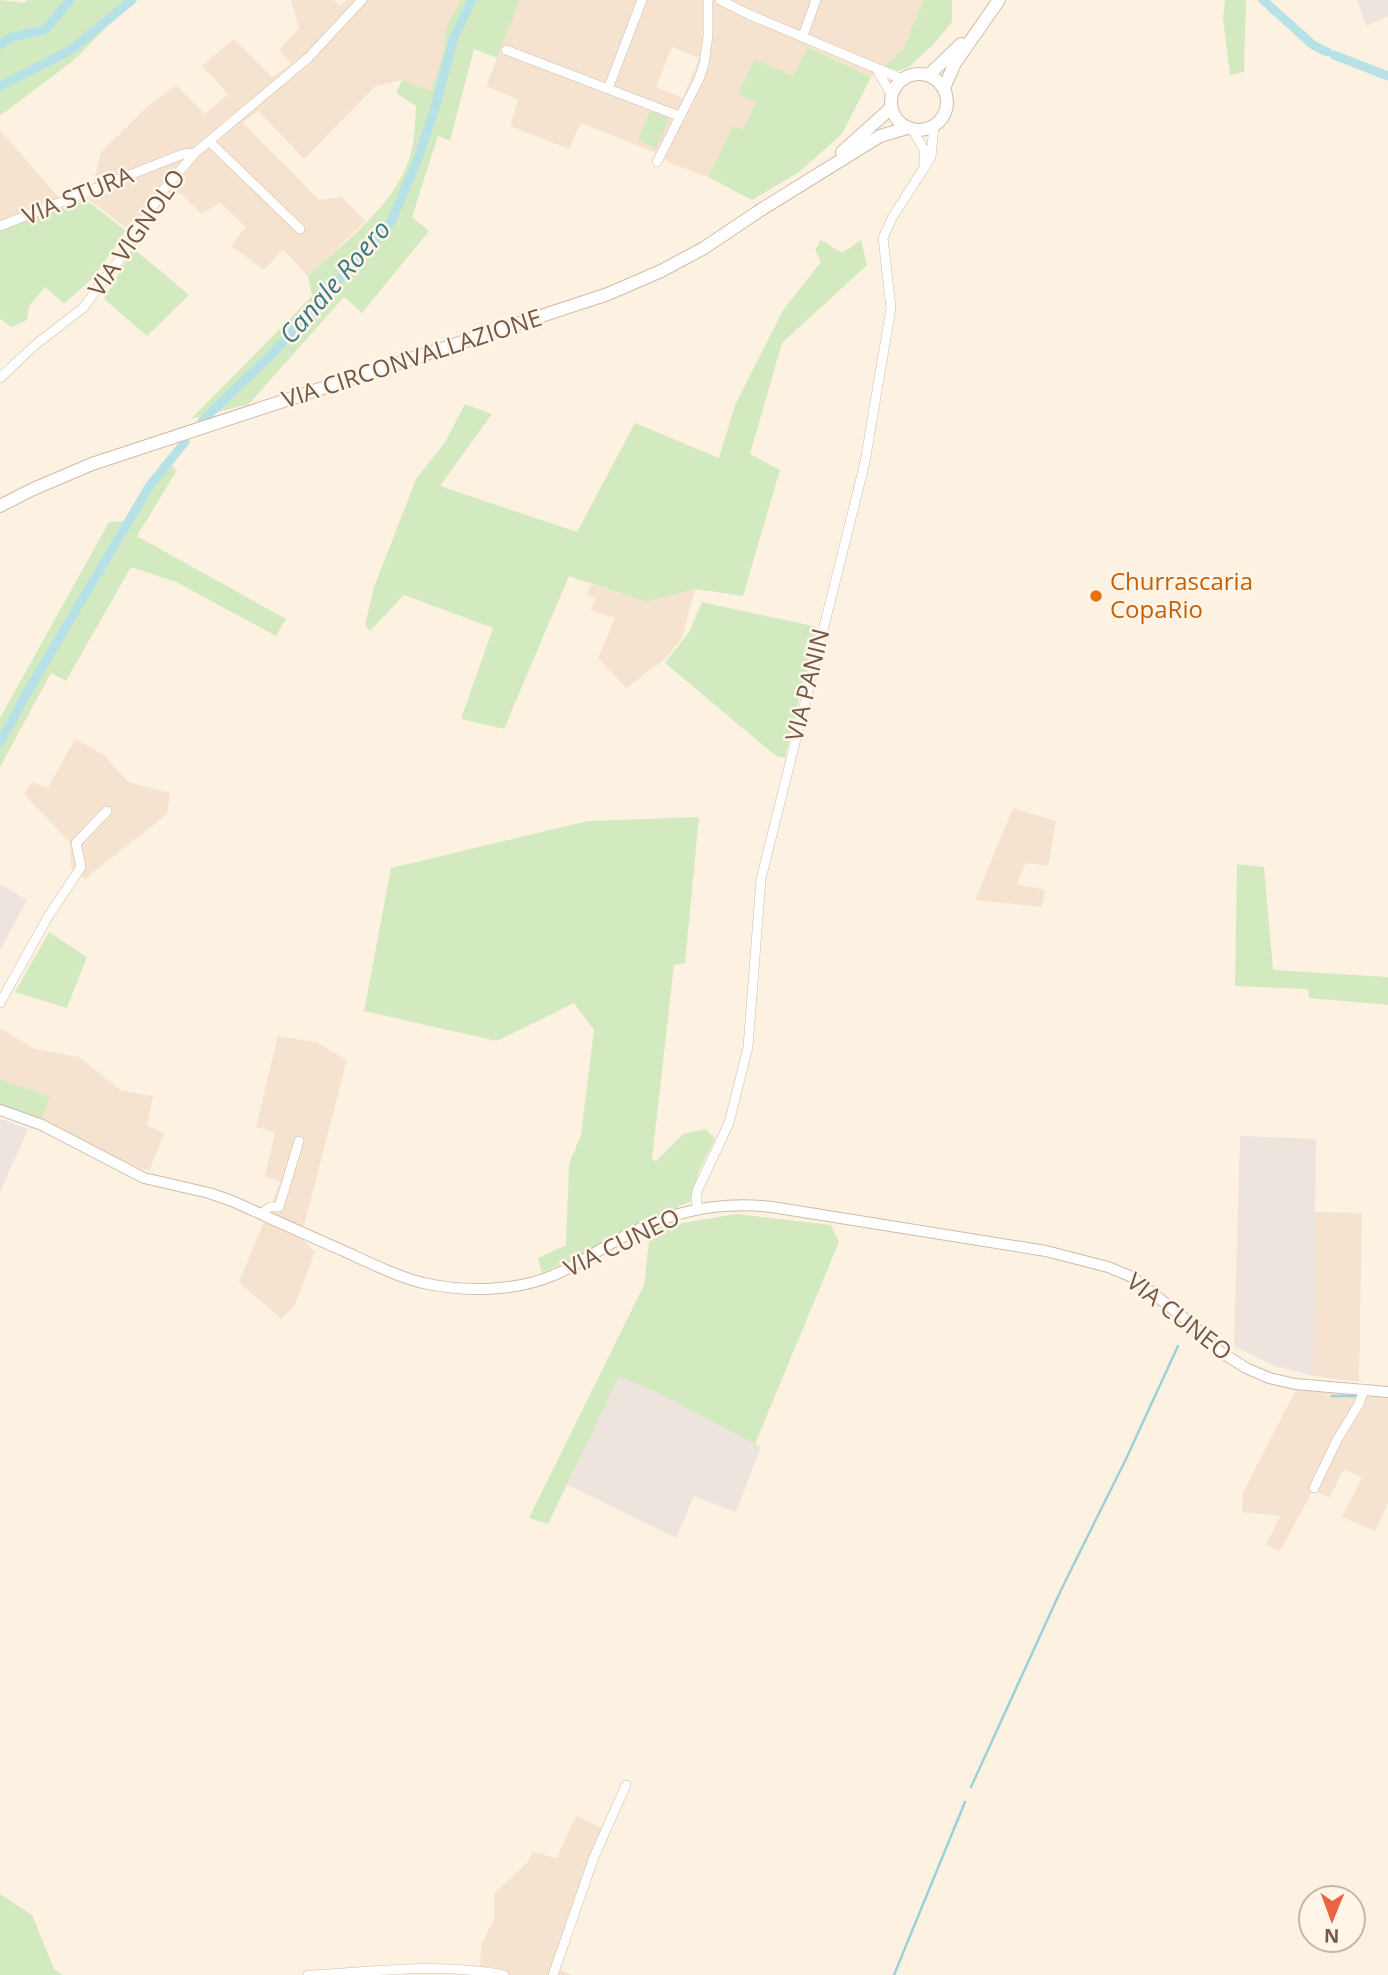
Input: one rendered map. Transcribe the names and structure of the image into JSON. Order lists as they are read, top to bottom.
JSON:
{
  "streets": {
    "main road": ["VIA CIRCONVALLAZIONE"],
    "street": [
      "VIA STURA",
      "VIA VIGNOLO",
      "VIA PANIN",
      "VIA CUNEO"
    ]
  },
  "crossings": [
    ["VIA STURA", "VIA VIGNOLO"],
    ["VIA CIRCONVALLAZIONE", "VIA PANIN"],
    ["VIA PANIN", "VIA CUNEO"]
  ],
  "water": ["Canale Roero"],
  "places": ["Churrascaria CopaRio"],
  "north": "bottom"
}
